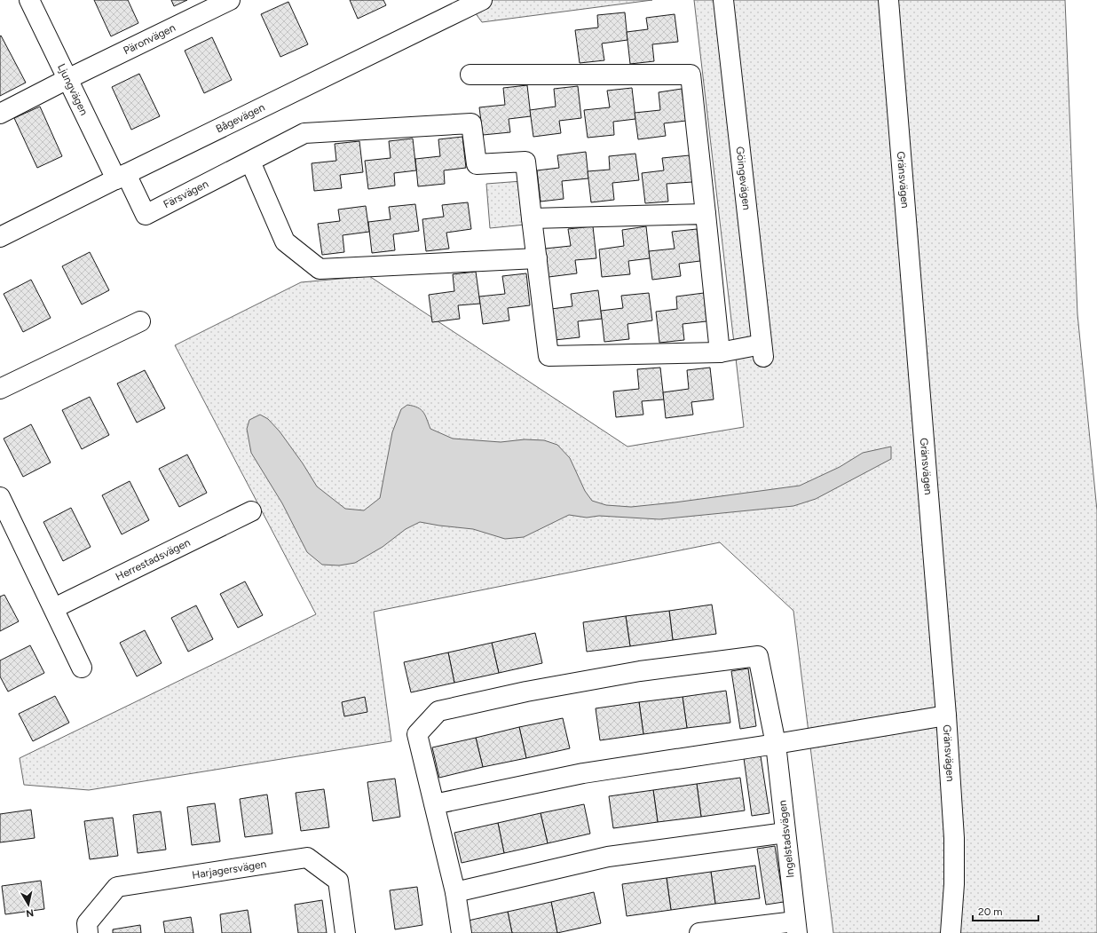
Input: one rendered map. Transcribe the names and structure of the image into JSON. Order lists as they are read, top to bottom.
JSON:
{
  "streets": {
    "street": [
      "Päronvägen",
      "Ljungvägen",
      "Bågevägen",
      "Göingevägen",
      "Gränsvägen",
      "Färsvägen",
      "Herrestadsvägen",
      "Ingelstadsvägen",
      "Harjagersvägen"
    ]
  },
  "crossings": [
    ["Päronvägen", "Ljungvägen"],
    ["Ljungvägen", "Bågevägen"],
    ["Ljungvägen", "Färsvägen"],
    ["Bågevägen", "Färsvägen"]
  ],
  "scale_bar": "20 m",
  "north": "bottom"
}
